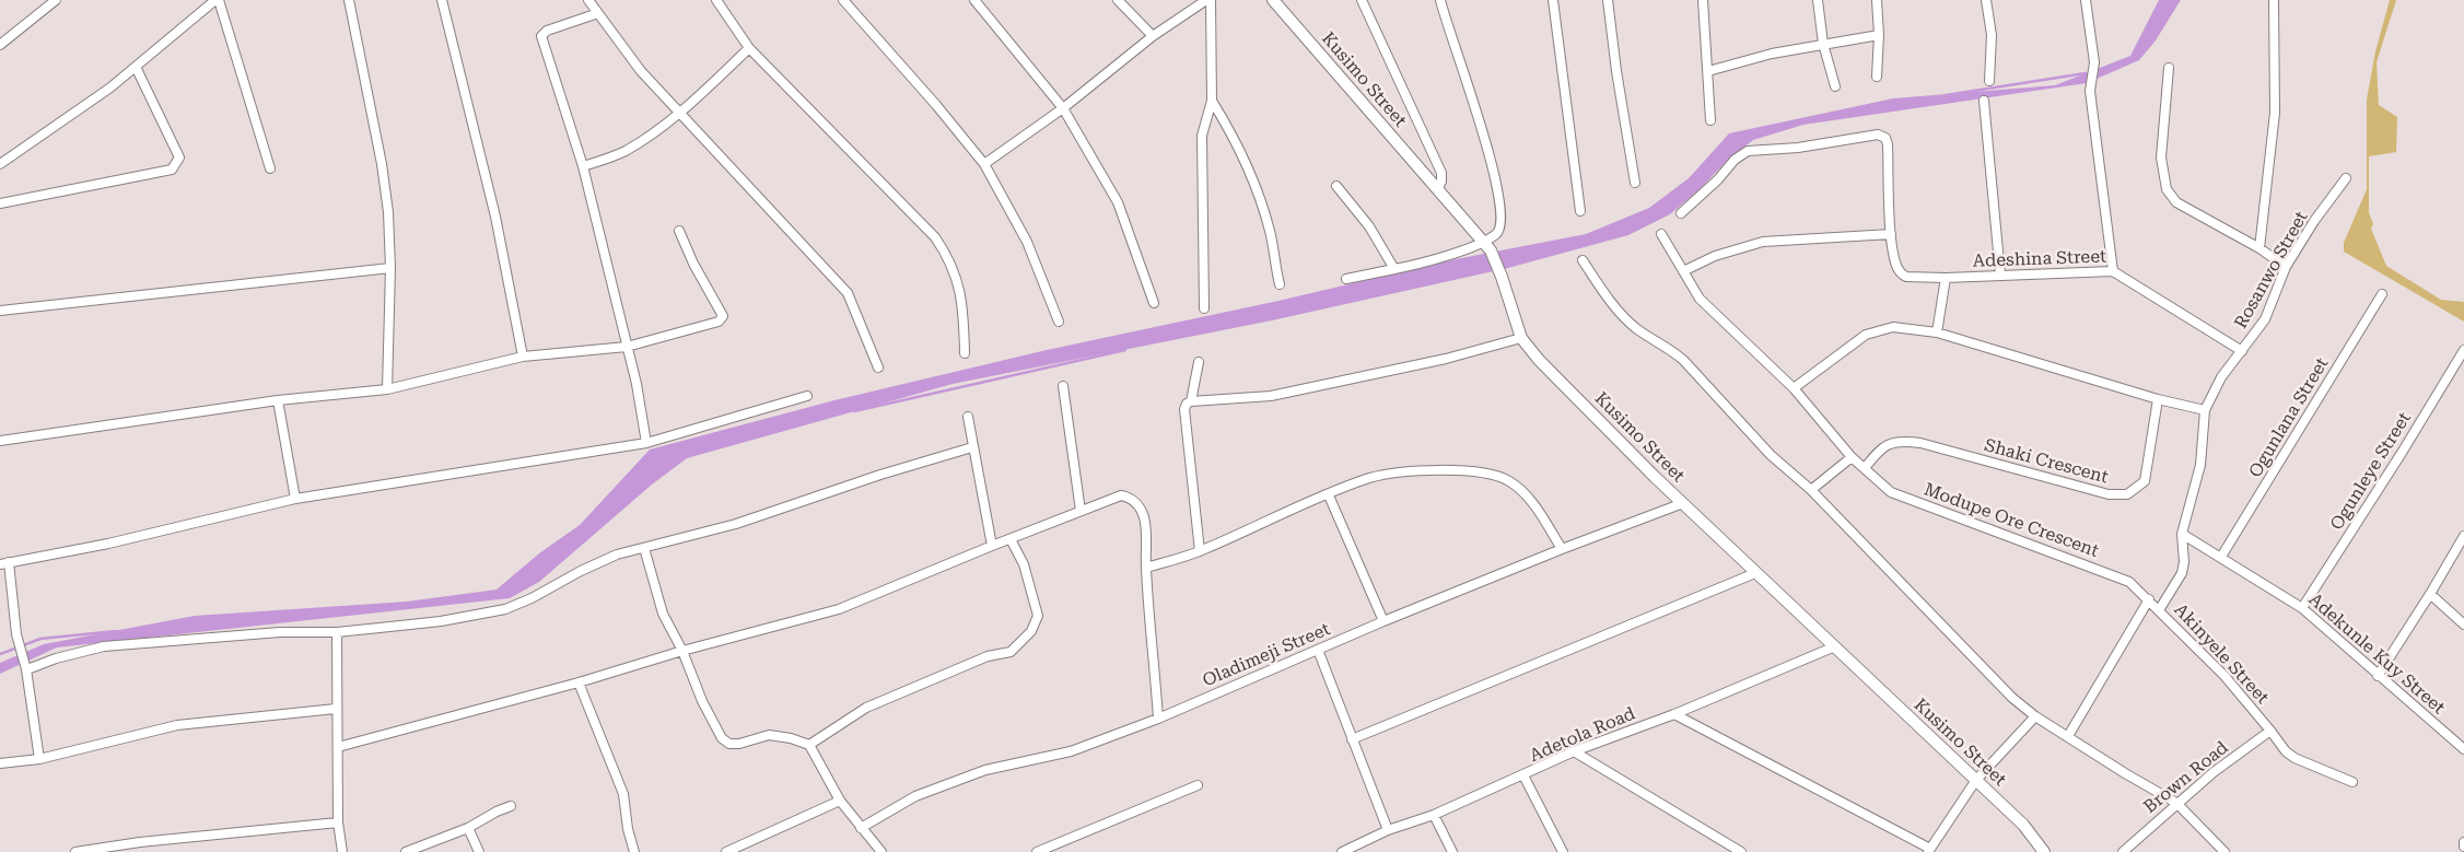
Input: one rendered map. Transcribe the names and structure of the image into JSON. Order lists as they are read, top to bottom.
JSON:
{
  "streets": {
    "street": [
      "Kusimo Street",
      "Adeshina Street",
      "Rosanwo Street",
      "Ogunlana Street",
      "Shaki Crescent",
      "Ogunleye Street",
      "Modupe Ore Crescent",
      "Akinyele Street",
      "Adekunle Kuy Street",
      "Oladimeji Street",
      "Adetola Road",
      "Brown Road"
    ]
  },
  "crossings": [
    ["Kusimo Street", "Oladimeji Street"],
    ["Kusimo Street", "Adetola Road"],
    ["Adeshina Street", "Rosanwo Street"],
    ["Rosanwo Street", "Akinyele Street"],
    ["Rosanwo Street", "Adekunle Kuy Street"],
    ["Ogunlana Street", "Adekunle Kuy Street"],
    ["Shaki Crescent", "Modupe Ore Crescent"],
    ["Ogunleye Street", "Adekunle Kuy Street"],
    ["Modupe Ore Crescent", "Akinyele Street"],
    ["Akinyele Street", "Brown Road"]
  ]
}
